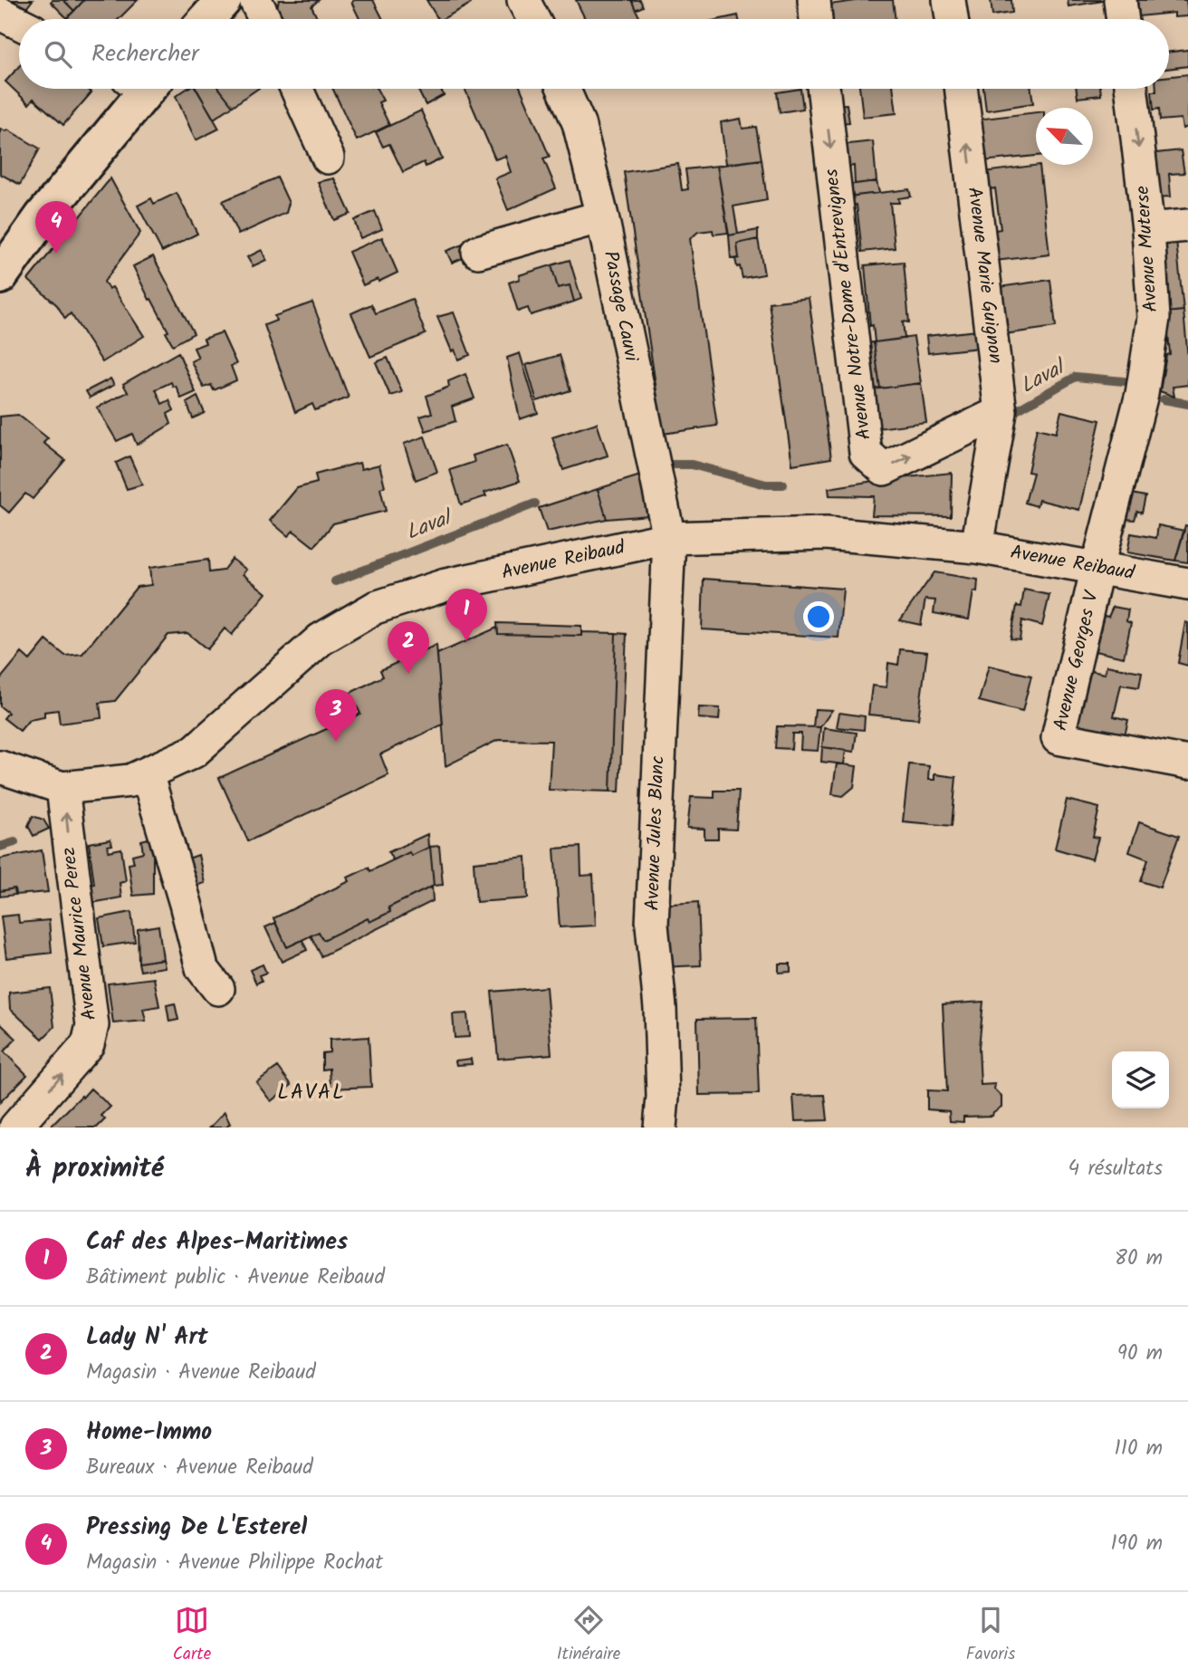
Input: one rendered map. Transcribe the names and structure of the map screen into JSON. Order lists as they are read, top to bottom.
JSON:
{
  "streets": {
    "street": [
      "Avenue Muterse",
      "Avenue Marie Guignon",
      "Avenue Notre-Dame d'Entrevignes",
      "Passage Cauvi",
      "Avenue Reibaud",
      "Avenue Georges V",
      "Avenue Jules Blanc",
      "Avenue Maurice Perez"
    ]
  },
  "crossings": [
    ["Avenue Muterse", "Avenue Reibaud"],
    ["Avenue Muterse", "Avenue Georges V"],
    ["Avenue Marie Guignon", "Avenue Notre-Dame d'Entrevignes"],
    ["Avenue Marie Guignon", "Avenue Reibaud"],
    ["Passage Cauvi", "Avenue Reibaud"],
    ["Passage Cauvi", "Avenue Jules Blanc"],
    ["Avenue Reibaud", "Avenue Georges V"],
    ["Avenue Reibaud", "Avenue Jules Blanc"],
    ["Avenue Reibaud", "Avenue Maurice Perez"]
  ],
  "one_way": ["Avenue Marie Guignon", "Avenue Maurice Perez"],
  "districts": ["LAVAL"],
  "water": ["Laval"],
  "north": "top left",
  "page": {
    "search": "Rechercher",
    "pins": [
      "4",
      "1",
      "2",
      "3"
    ],
    "heading": ["À proximité", "4 résultats"],
    "list": [
      {
        "mark": "1",
        "name": "Caf des Alpes-Maritimes",
        "note": "Bâtiment public · Avenue Reibaud",
        "value": "80 m"
      },
      {
        "mark": "2",
        "name": "Lady N' Art",
        "note": "Magasin · Avenue Reibaud",
        "value": "90 m"
      },
      {
        "mark": "3",
        "name": "Home-Immo",
        "note": "Bureaux · Avenue Reibaud",
        "value": "110 m"
      },
      {
        "mark": "4",
        "name": "Pressing De L'Esterel",
        "note": "Magasin · Avenue Philippe Rochat",
        "value": "190 m"
      }
    ],
    "nav": ["Carte", "Itinéraire", "Favoris"]
  }
}
